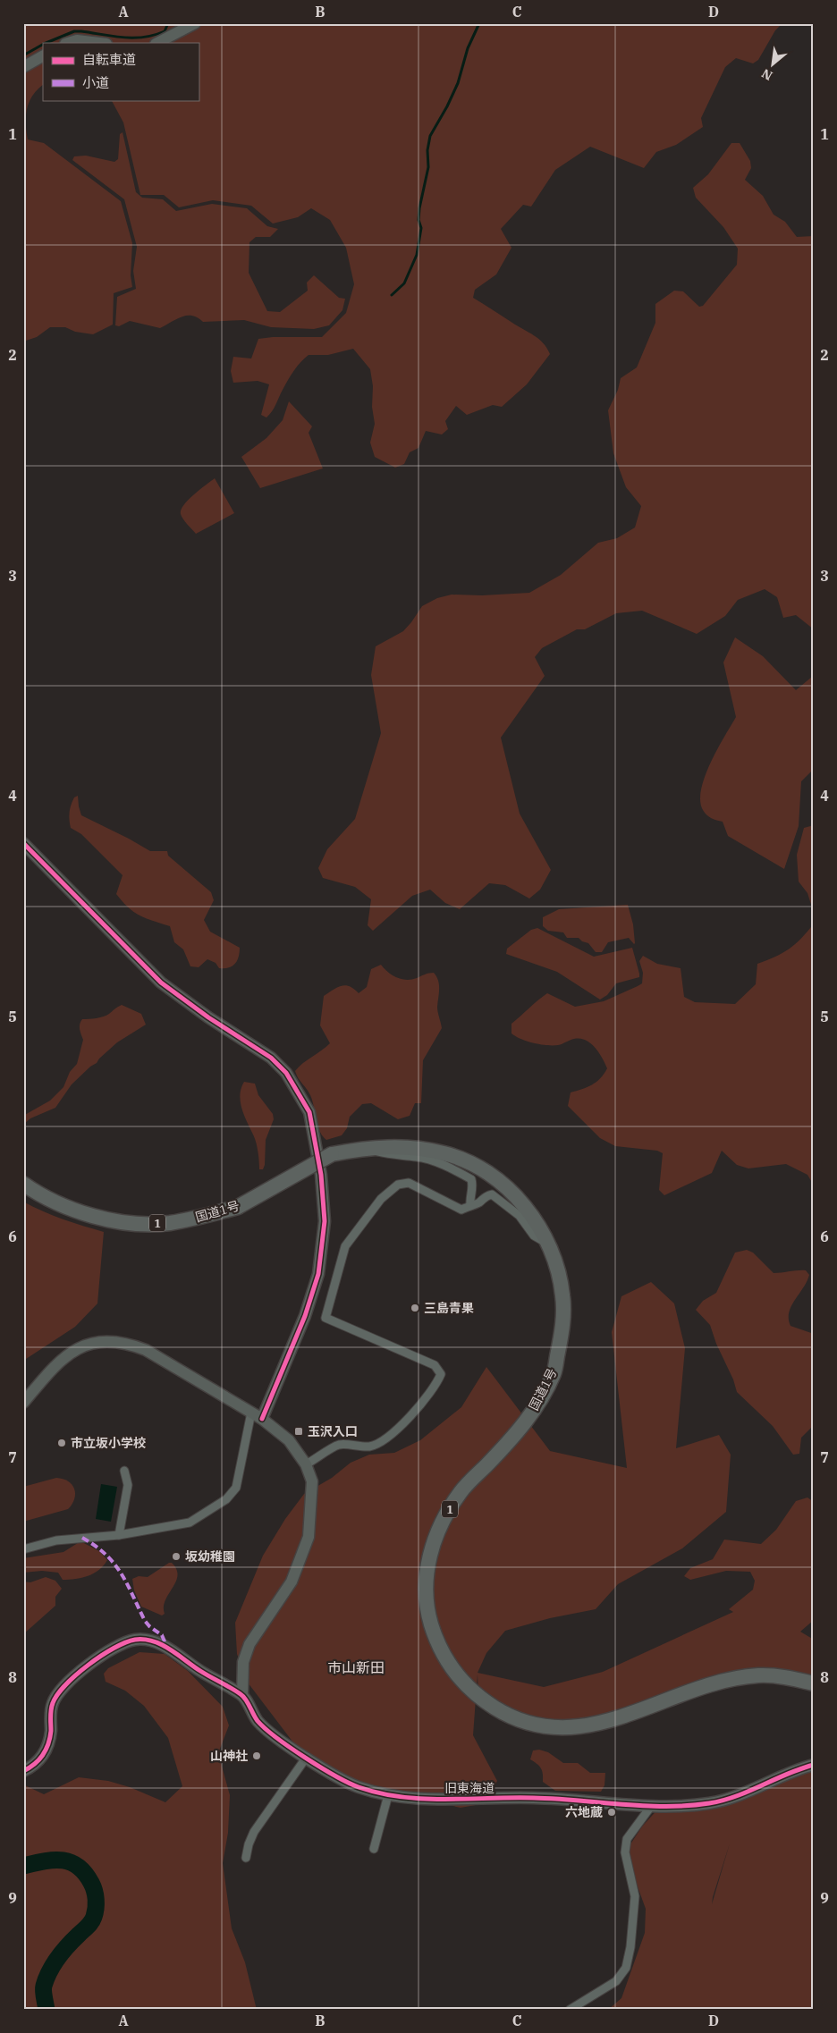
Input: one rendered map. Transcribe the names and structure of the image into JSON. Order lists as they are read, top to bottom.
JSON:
{
  "streets": {
    "highway": ["国道1号", "1"],
    "street": ["旧東海道"]
  },
  "districts": ["市山新田"],
  "places": {
    "other": [
      "三島青果",
      "市立坂小学校",
      "坂幼稚園",
      "山神社",
      "六地蔵"
    ],
    "transit": ["玉沢入口"]
  },
  "legend": ["自転車道", "小道"],
  "north": "bottom left",
  "grid": {
    "columns": [
      "A",
      "B",
      "C",
      "D"
    ],
    "rows": [
      "1",
      "2",
      "3",
      "4",
      "5",
      "6",
      "7",
      "8",
      "9"
    ]
  }
}
